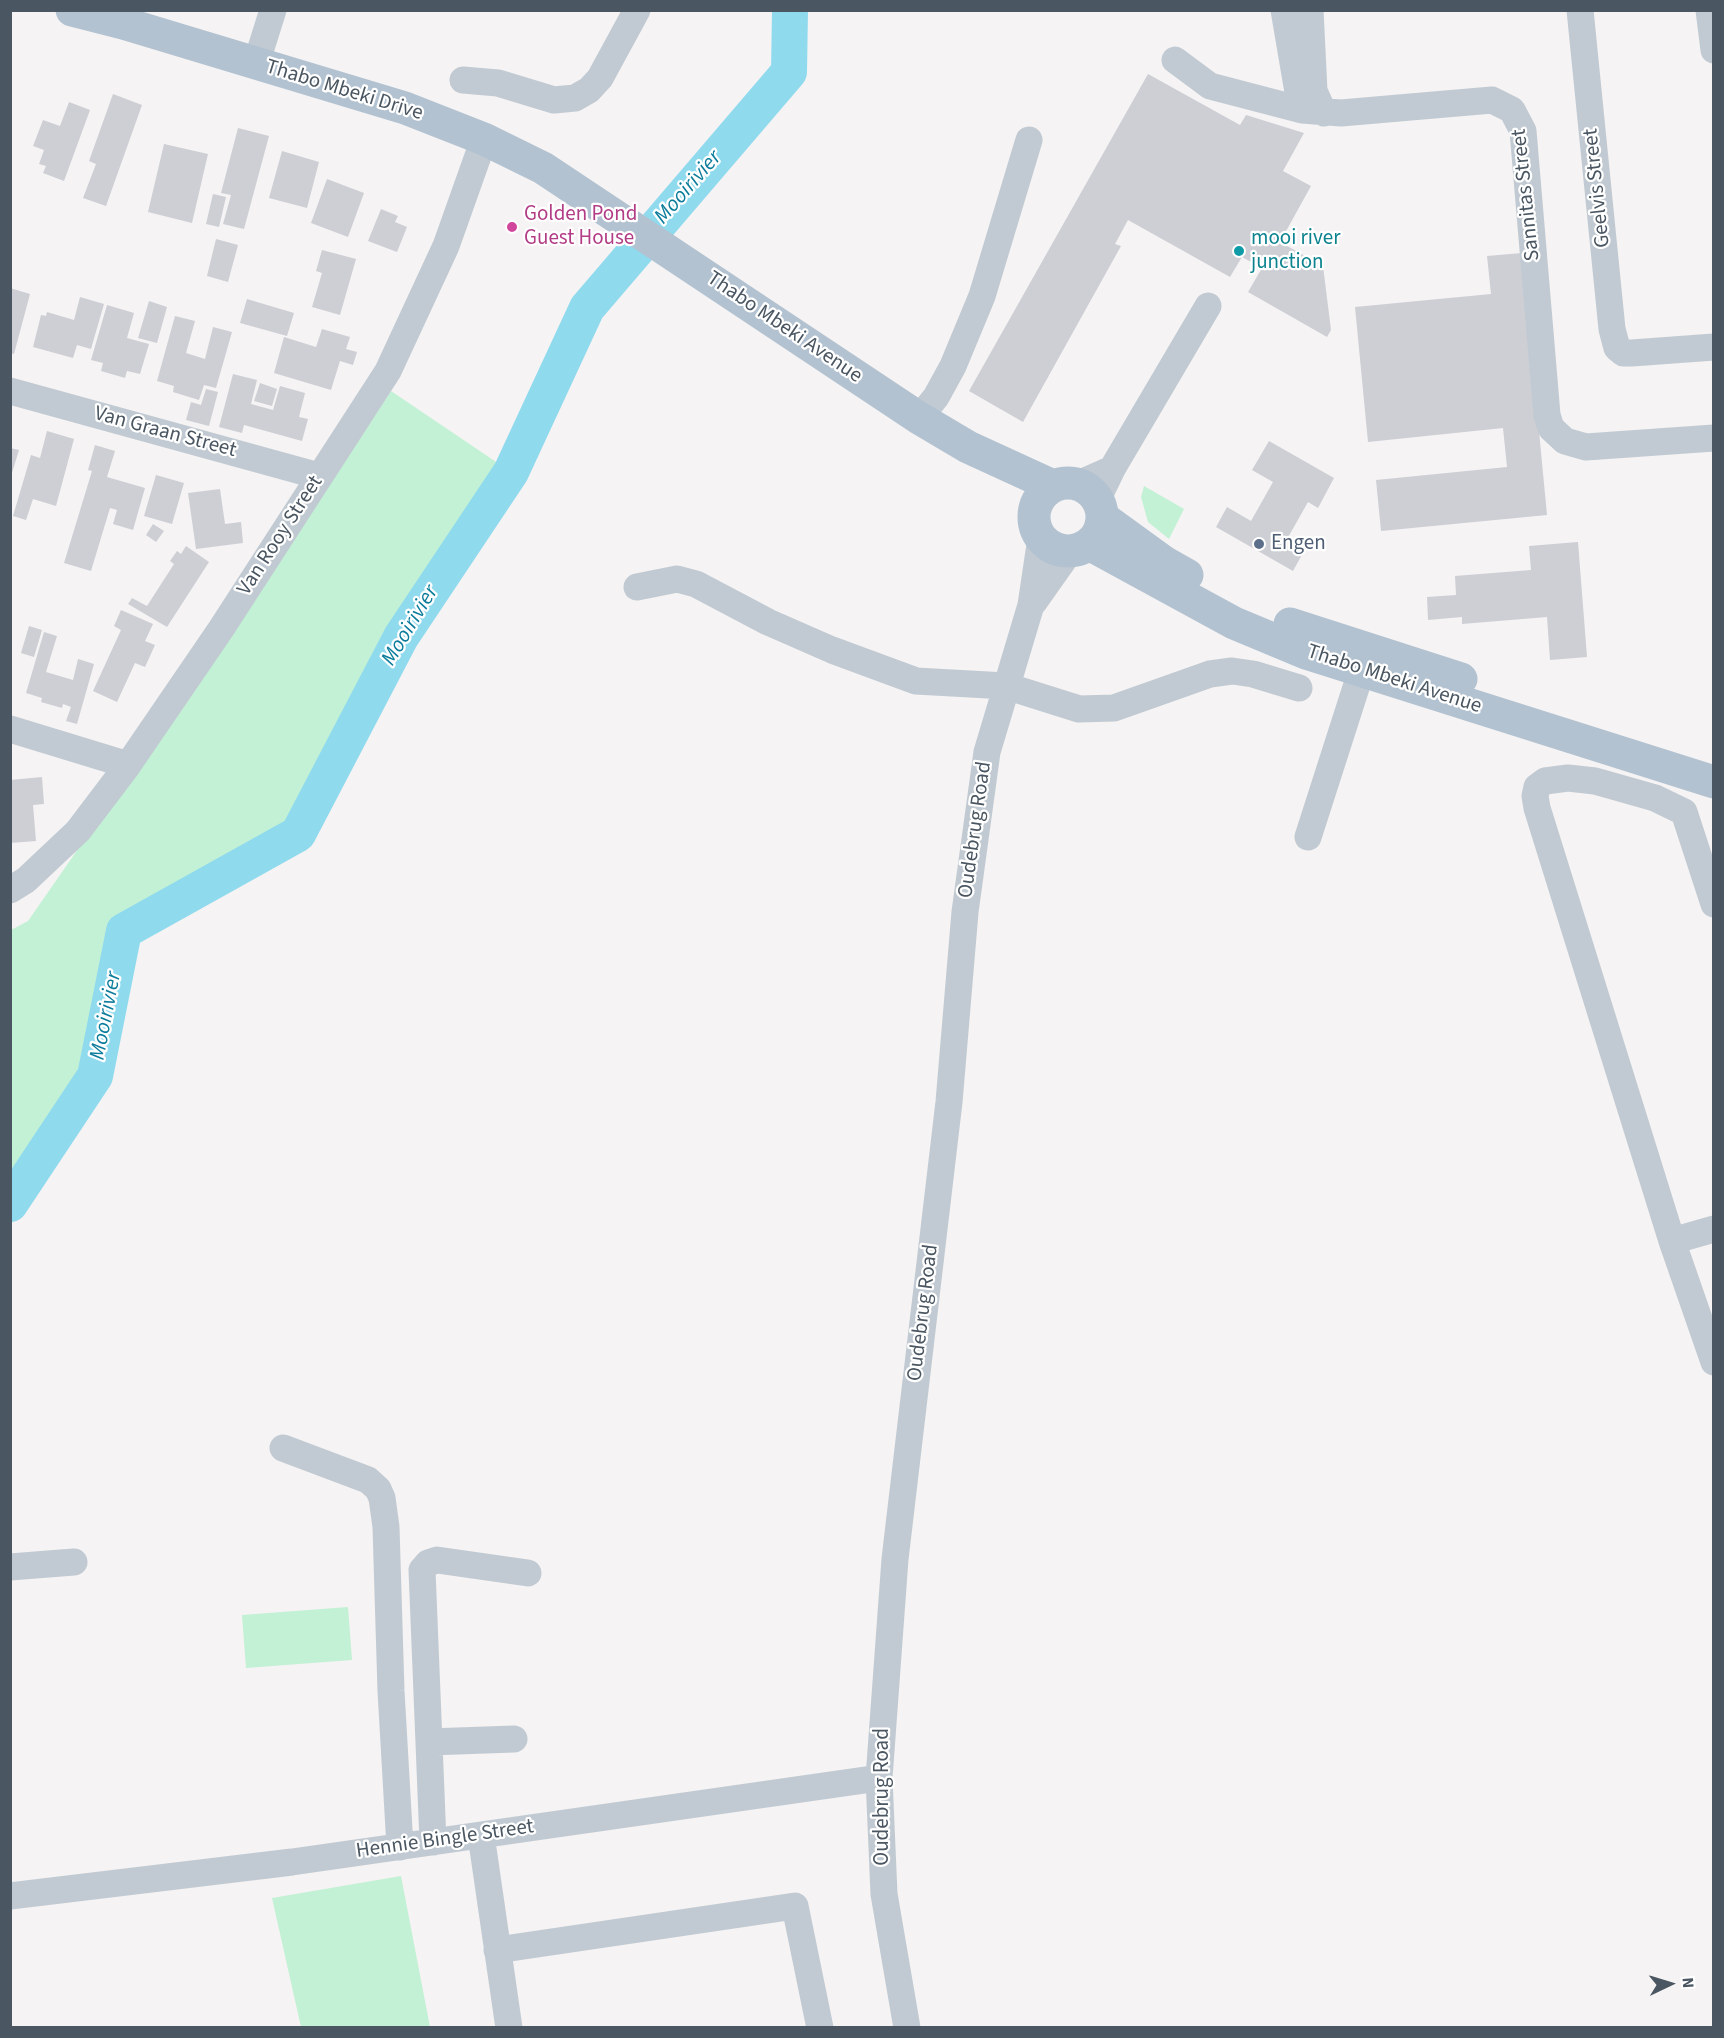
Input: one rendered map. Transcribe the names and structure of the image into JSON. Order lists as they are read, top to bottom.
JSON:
{
  "streets": {
    "main road": ["Thabo Mbeki Drive", "Thabo Mbeki Avenue"],
    "street": [
      "Geelvis Street",
      "Sannitas Street",
      "Van Graan Street",
      "Van Rooy Street",
      "Oudebrug Road",
      "Hennie Bingle Street"
    ]
  },
  "crossings": [
    ["Thabo Mbeki Drive", "Thabo Mbeki Avenue"],
    ["Thabo Mbeki Drive", "Van Rooy Street"],
    ["Thabo Mbeki Avenue", "Oudebrug Road"],
    ["Van Graan Street", "Van Rooy Street"],
    ["Oudebrug Road", "Hennie Bingle Street"]
  ],
  "water": ["Mooirivier"],
  "places": ["Golden Pond Guest House", "mooi river junction", "Engen"],
  "north": "right"
}
